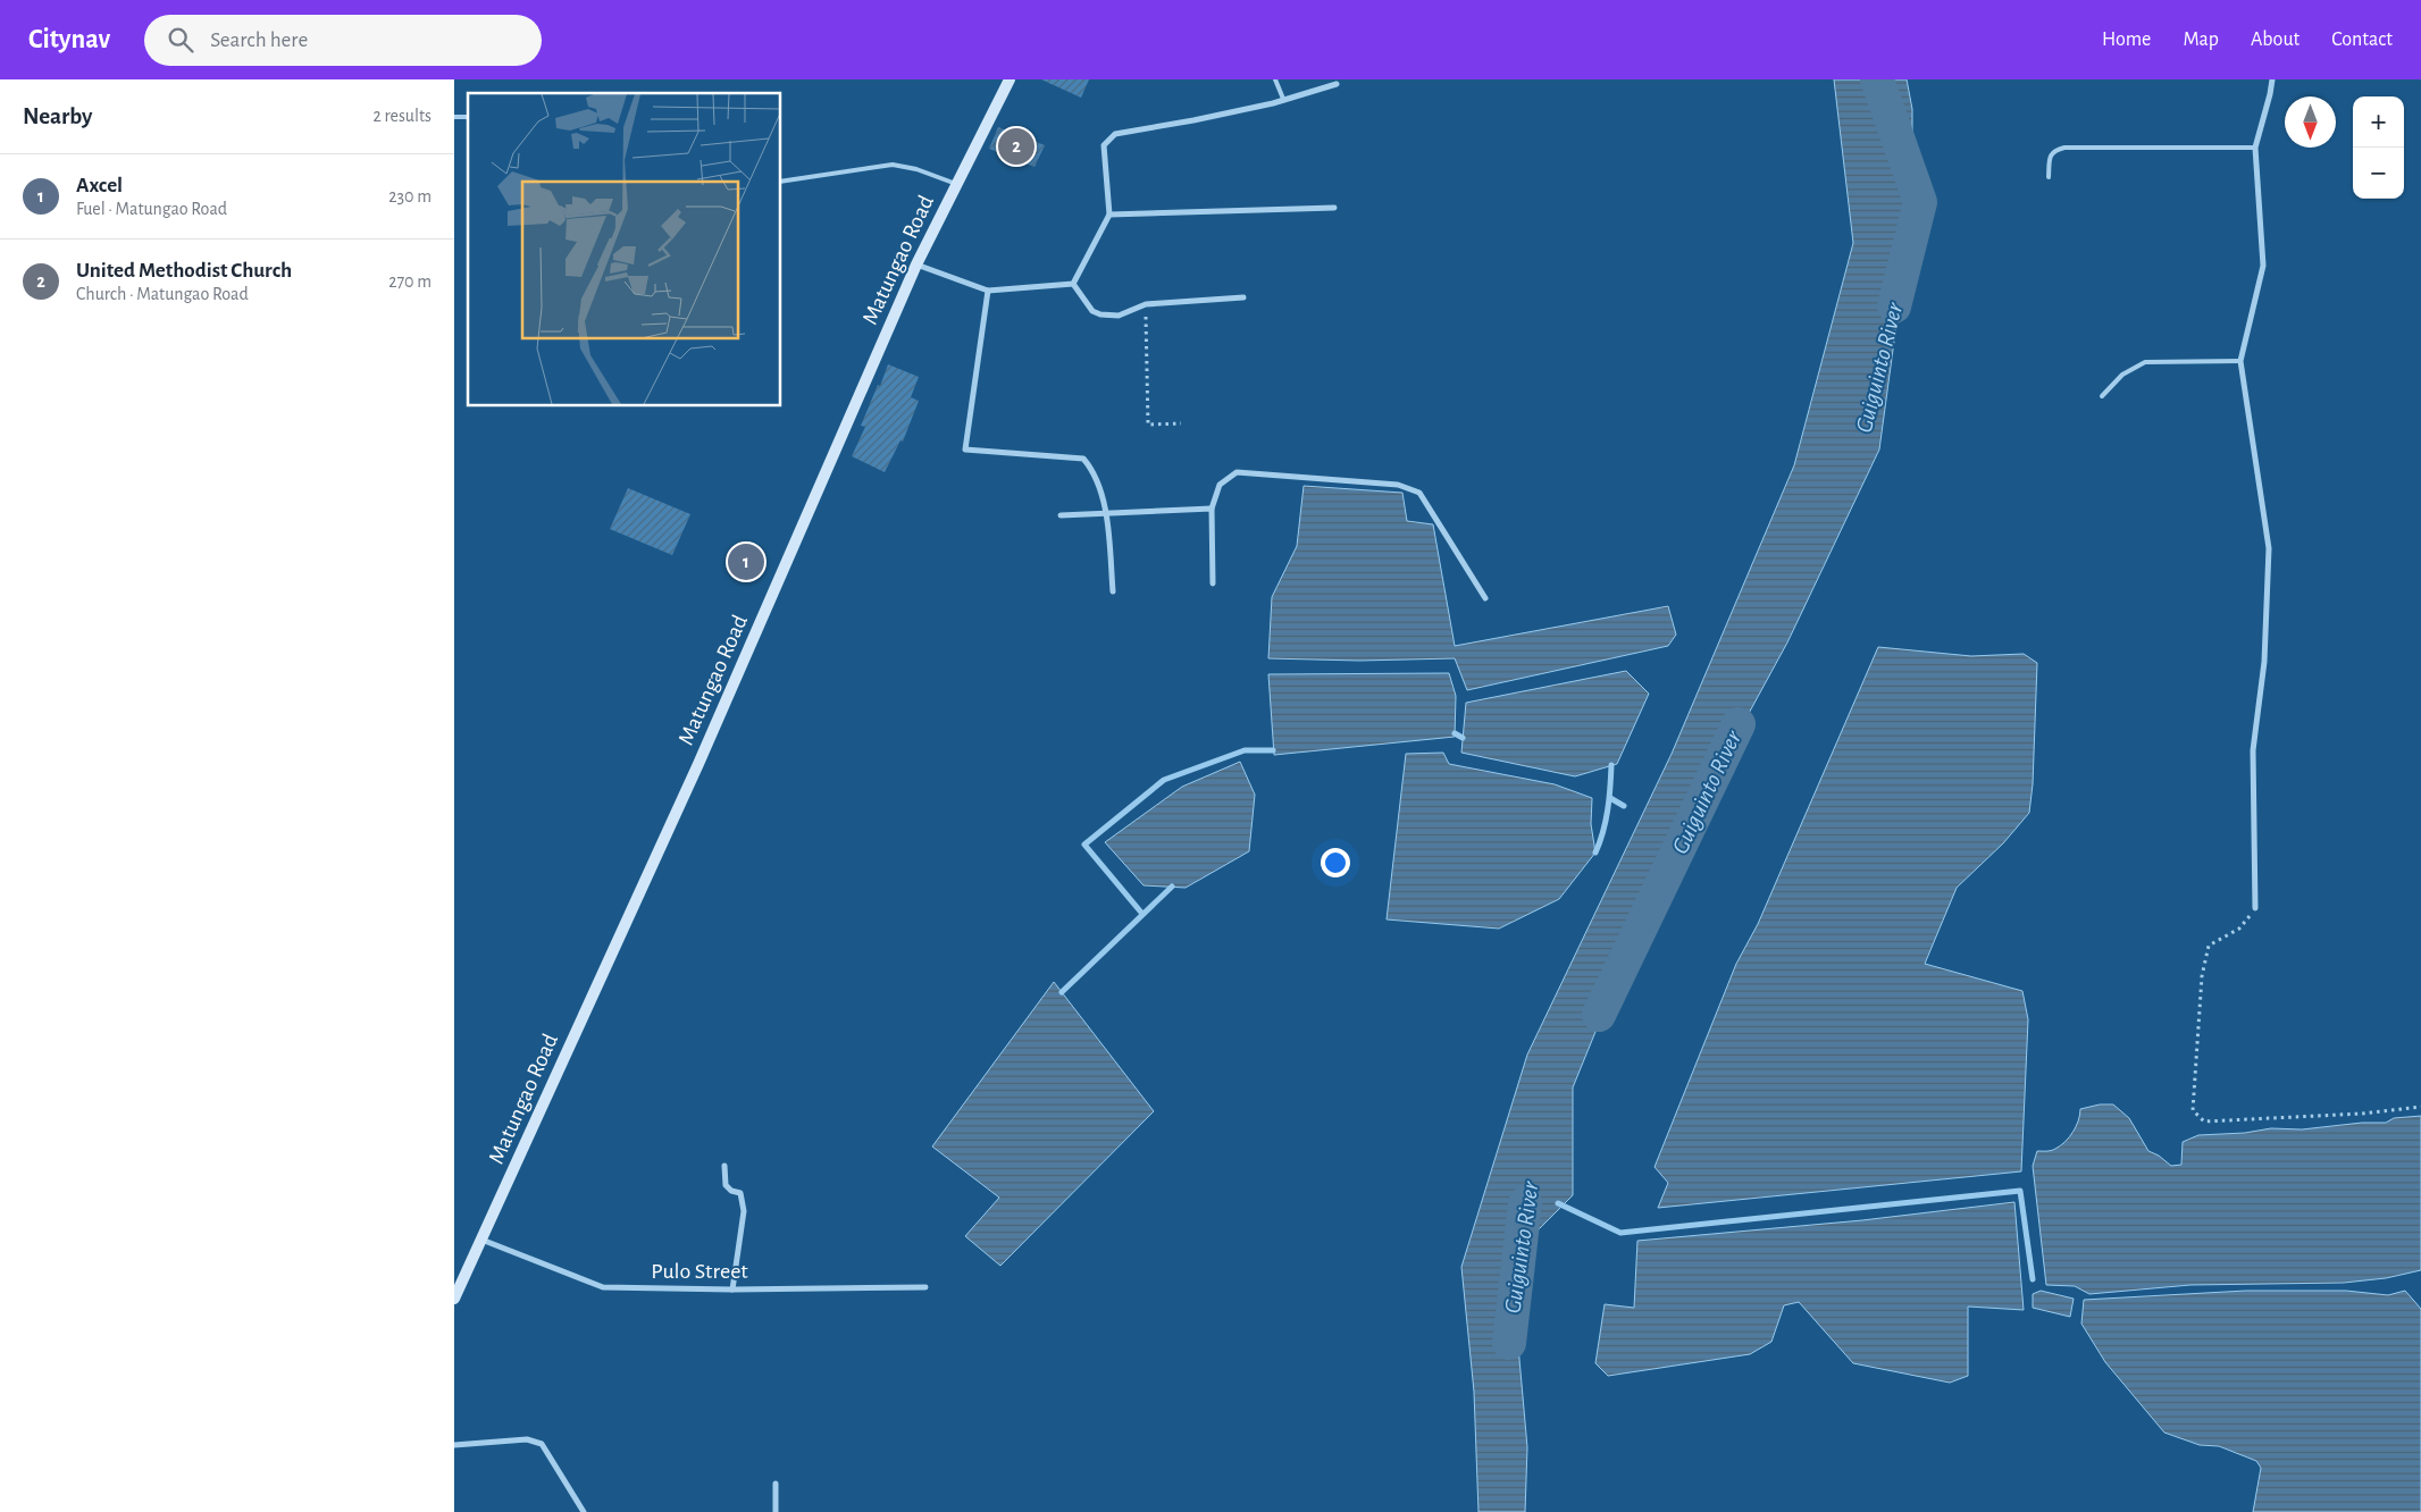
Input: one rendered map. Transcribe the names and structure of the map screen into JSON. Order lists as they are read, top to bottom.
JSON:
{
  "streets": {
    "main road": ["Matungao Road"],
    "street": ["Pulo Street"]
  },
  "crossings": [
    ["Matungao Road", "Pulo Street"]
  ],
  "water": ["Guiguinto River"],
  "north": "bottom",
  "page": {
    "header": "Citynav",
    "search": "Search here",
    "nav": [
      "Home",
      "Map",
      "About",
      "Contact"
    ],
    "heading": ["Nearby", "2 results"],
    "map_buttons": ["+", "−"],
    "pins": ["2", "1"],
    "list": [
      {
        "mark": "1",
        "name": "Axcel",
        "note": "Fuel · Matungao Road",
        "value": "230 m"
      },
      {
        "mark": "2",
        "name": "United Methodist Church",
        "note": "Church · Matungao Road",
        "value": "270 m"
      }
    ]
  }
}
